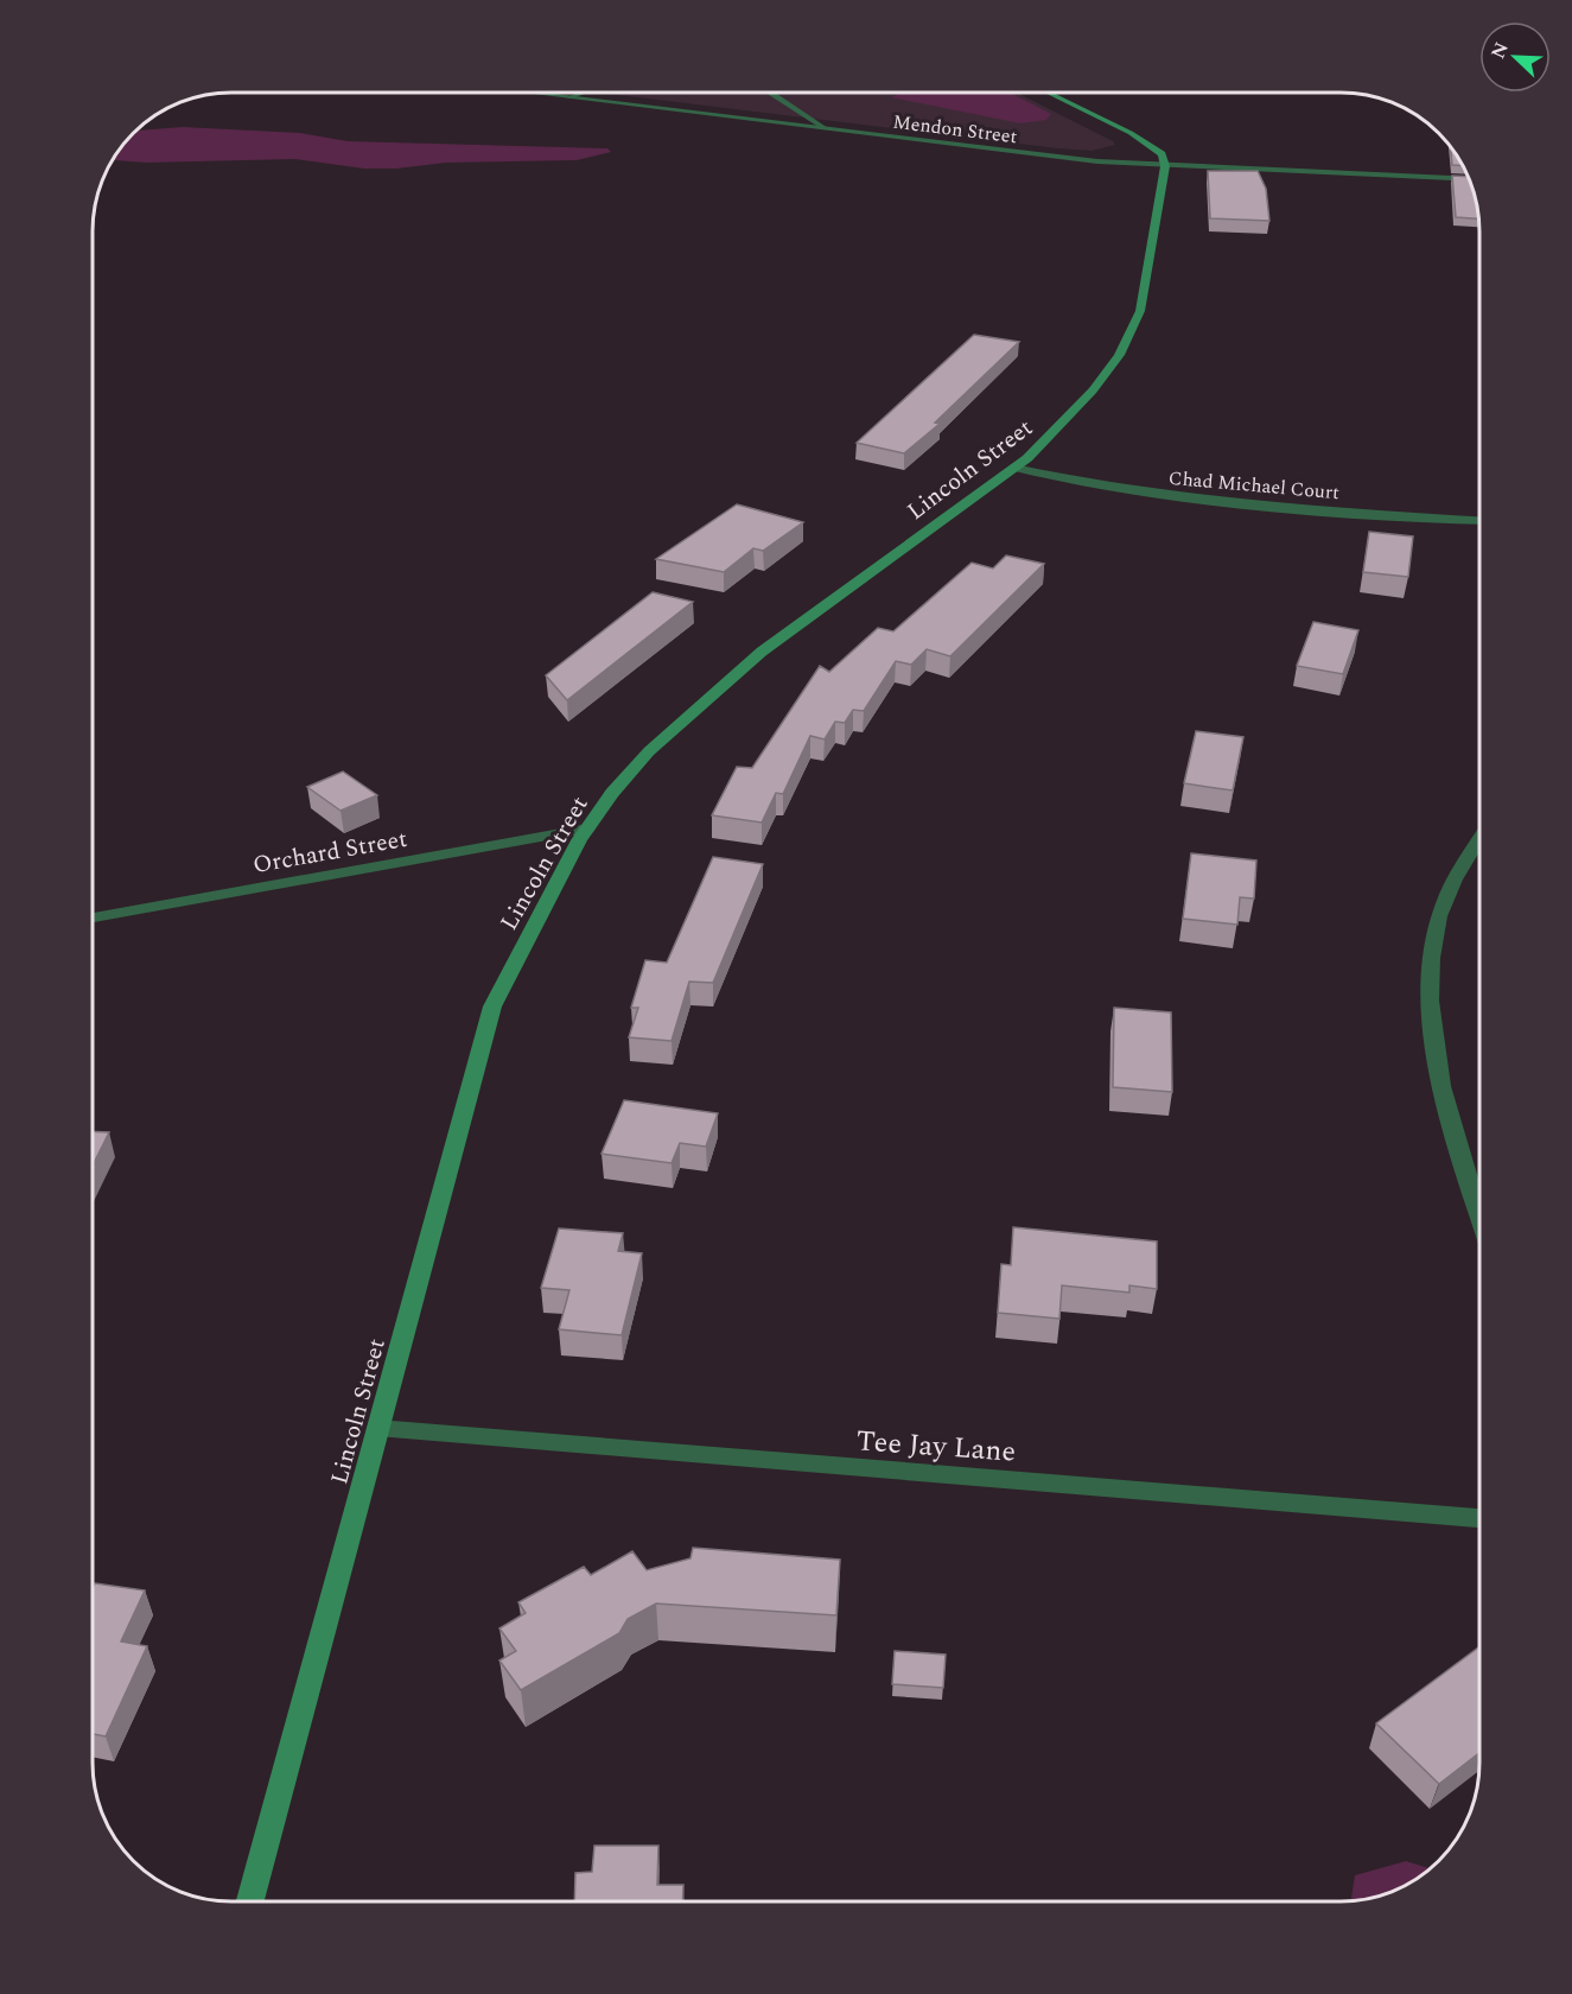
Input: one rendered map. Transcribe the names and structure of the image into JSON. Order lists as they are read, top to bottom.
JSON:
{
  "streets": {
    "main road": ["Lincoln Street"],
    "street": [
      "Mendon Street",
      "Chad Michael Court",
      "Orchard Street",
      "Tee Jay Lane"
    ]
  },
  "crossings": [
    ["Mendon Street", "Lincoln Street"],
    ["Lincoln Street", "Chad Michael Court"],
    ["Lincoln Street", "Orchard Street"],
    ["Lincoln Street", "Tee Jay Lane"]
  ],
  "north": "top left"
}
